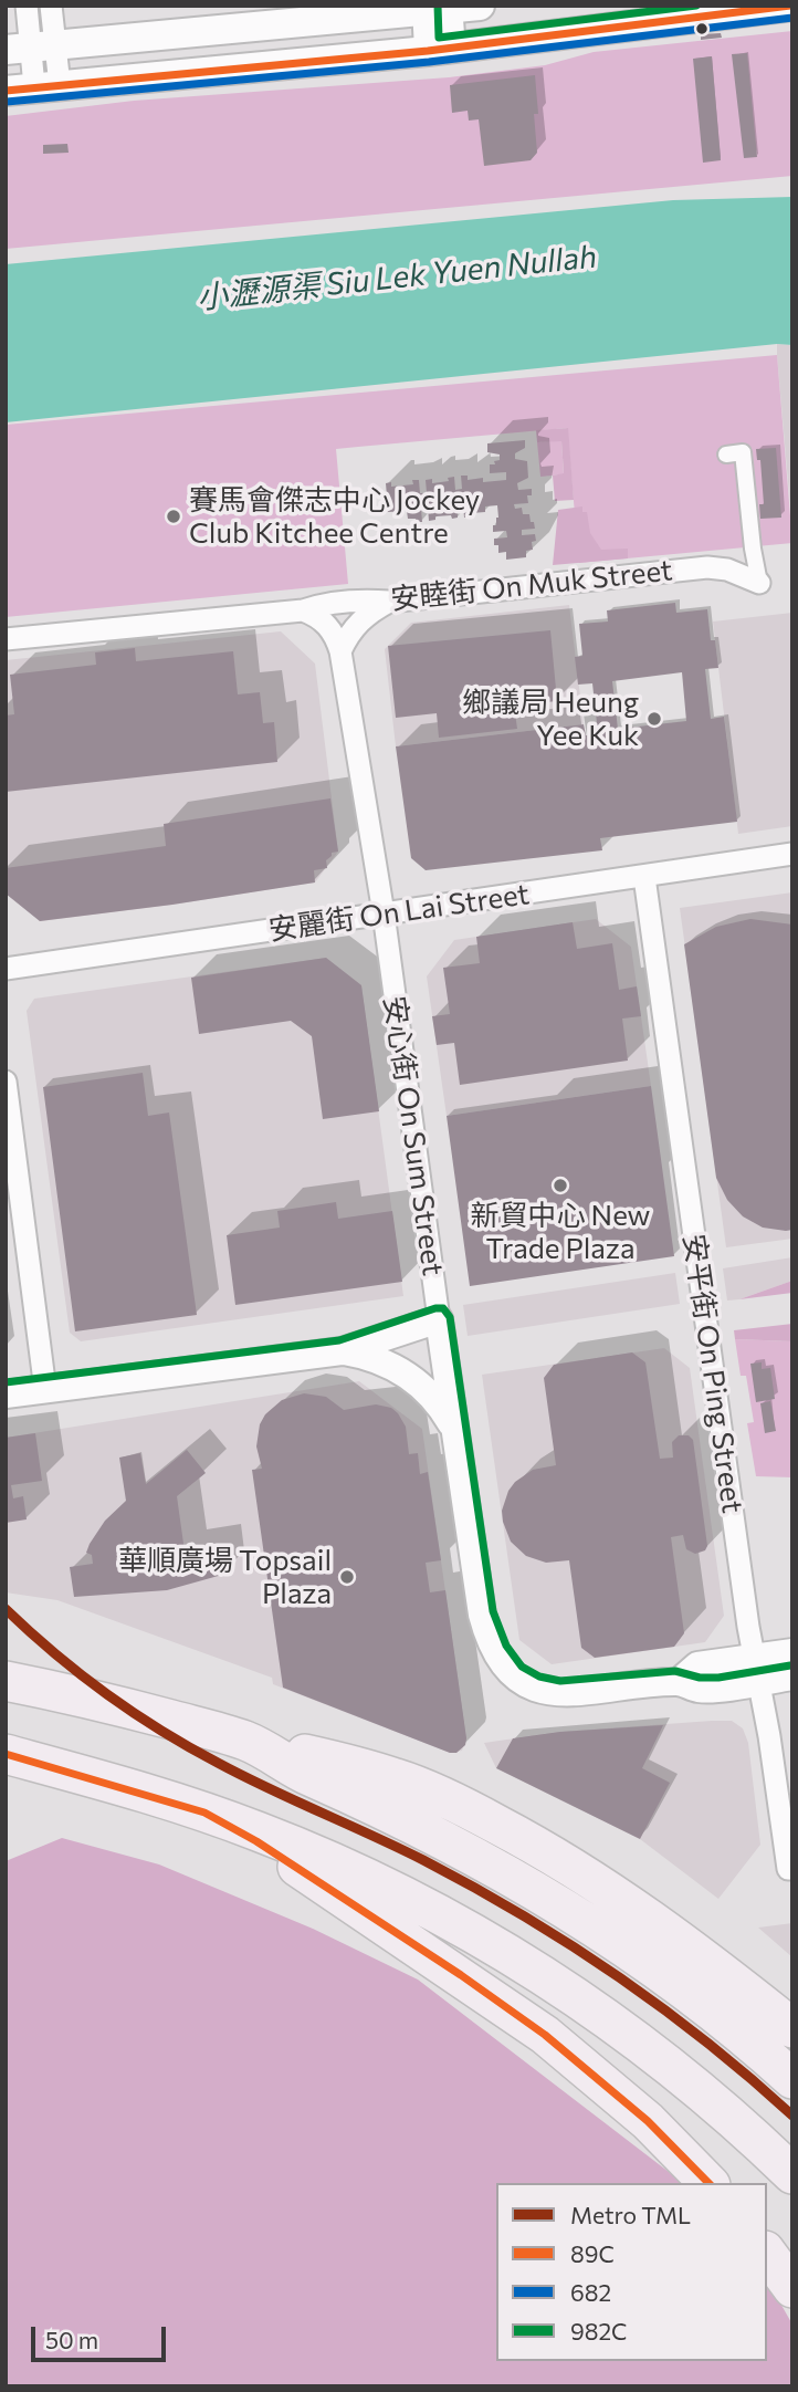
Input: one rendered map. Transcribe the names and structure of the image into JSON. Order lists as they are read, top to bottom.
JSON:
{
  "streets": {
    "street": [
      "安睦街 On Muk Street",
      "安麗街 On Lai Street",
      "安心街 On Sum Street",
      "安平街 On Ping Street"
    ]
  },
  "crossings": [
    ["安睦街 On Muk Street", "安心街 On Sum Street"],
    ["安麗街 On Lai Street", "安心街 On Sum Street"],
    ["安麗街 On Lai Street", "安平街 On Ping Street"],
    ["安心街 On Sum Street", "安平街 On Ping Street"]
  ],
  "water": ["小瀝源渠 Siu Lek Yuen Nullah"],
  "places": [
    "賽馬會傑志中心 Jockey Club Kitchee Centre",
    "鄉議局 Heung Yee Kuk",
    "新貿中心 New Trade Plaza",
    "華順廣場 Topsail Plaza"
  ],
  "lines": [
    "transit line 89C",
    "transit line 982C",
    "transit line 682",
    "metro line TML"
  ],
  "legend": [
    "Metro TML",
    "89C",
    "682",
    "982C"
  ],
  "scale_bar": "50 m"
}
